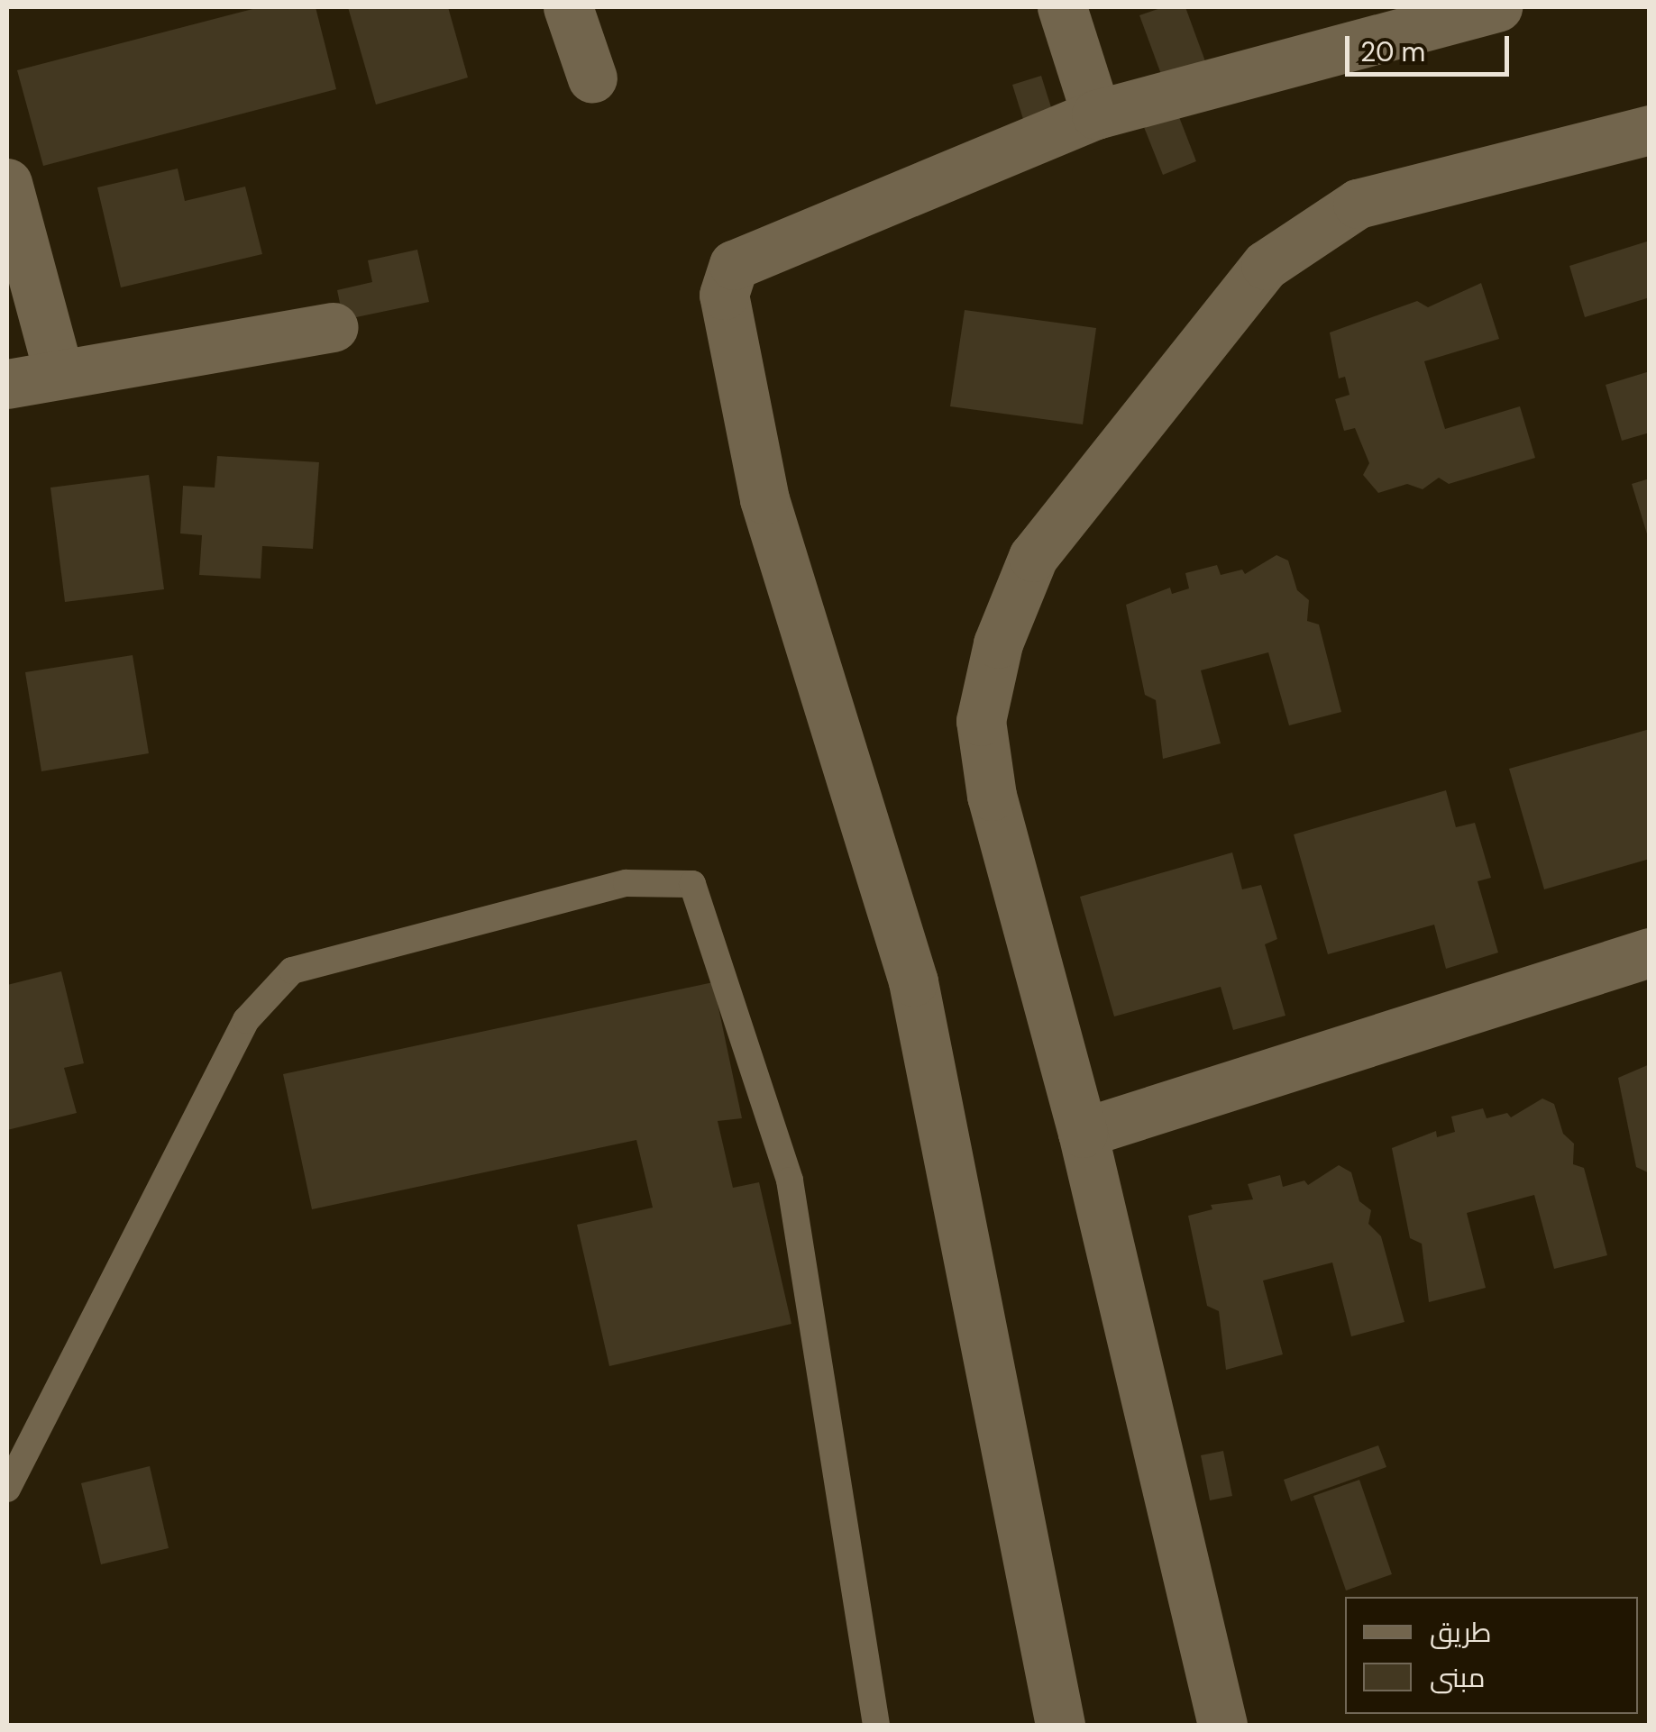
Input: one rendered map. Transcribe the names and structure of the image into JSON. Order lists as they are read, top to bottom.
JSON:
{
  "legend": ["طريق", "مبنى"],
  "scale_bar": "20 m"
}
